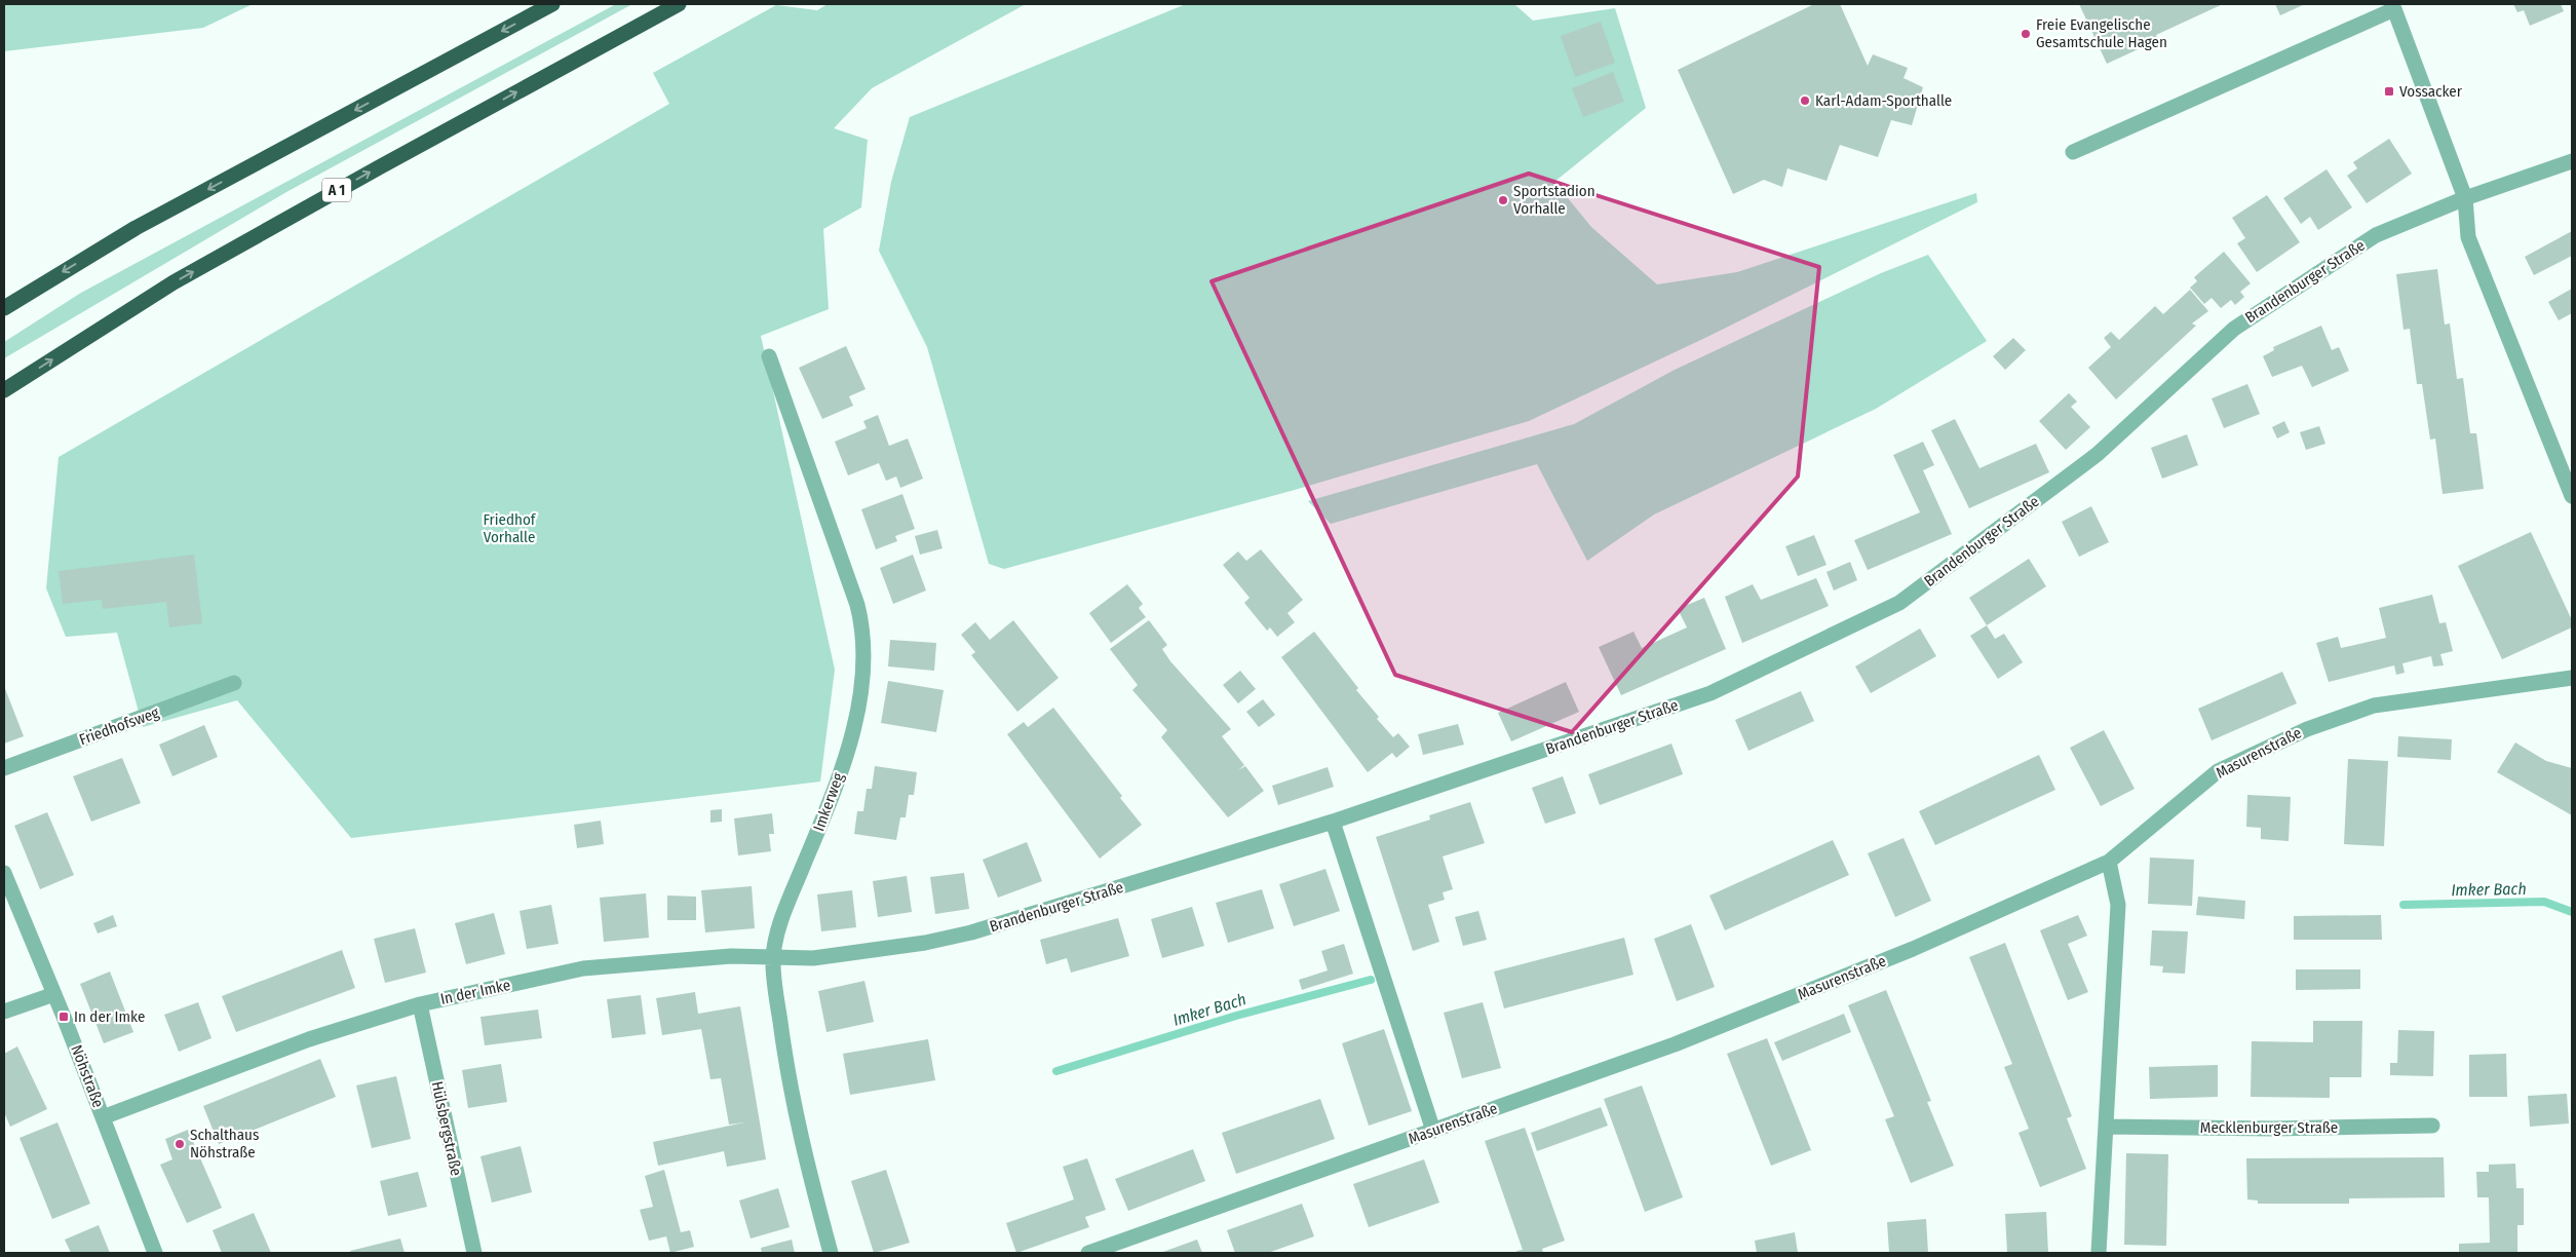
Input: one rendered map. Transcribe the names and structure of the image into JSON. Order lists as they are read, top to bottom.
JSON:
{
  "streets": {
    "highway": ["A 1"],
    "street": [
      "Brandenburger Straße",
      "Friedhofsweg",
      "Masurenstraße",
      "Imkerweg",
      "In der Imke",
      "Nöhstraße",
      "Mecklenburger Straße",
      "Hülsbergstraße"
    ]
  },
  "crossings": [
    ["Brandenburger Straße", "Imkerweg"],
    ["Brandenburger Straße", "In der Imke"],
    ["Imkerweg", "In der Imke"],
    ["In der Imke", "Nöhstraße"],
    ["In der Imke", "Hülsbergstraße"]
  ],
  "water": ["Imker Bach"],
  "parks": ["Friedhof Vorhalle"],
  "places": {
    "other": [
      "Freie Evangelische Gesamtschule Hagen",
      "Karl-Adam-Sporthalle",
      "Sportstadion Vorhalle",
      "Schalthaus Nöhstraße"
    ],
    "transit": ["Vossacker", "In der Imke"]
  }
}
